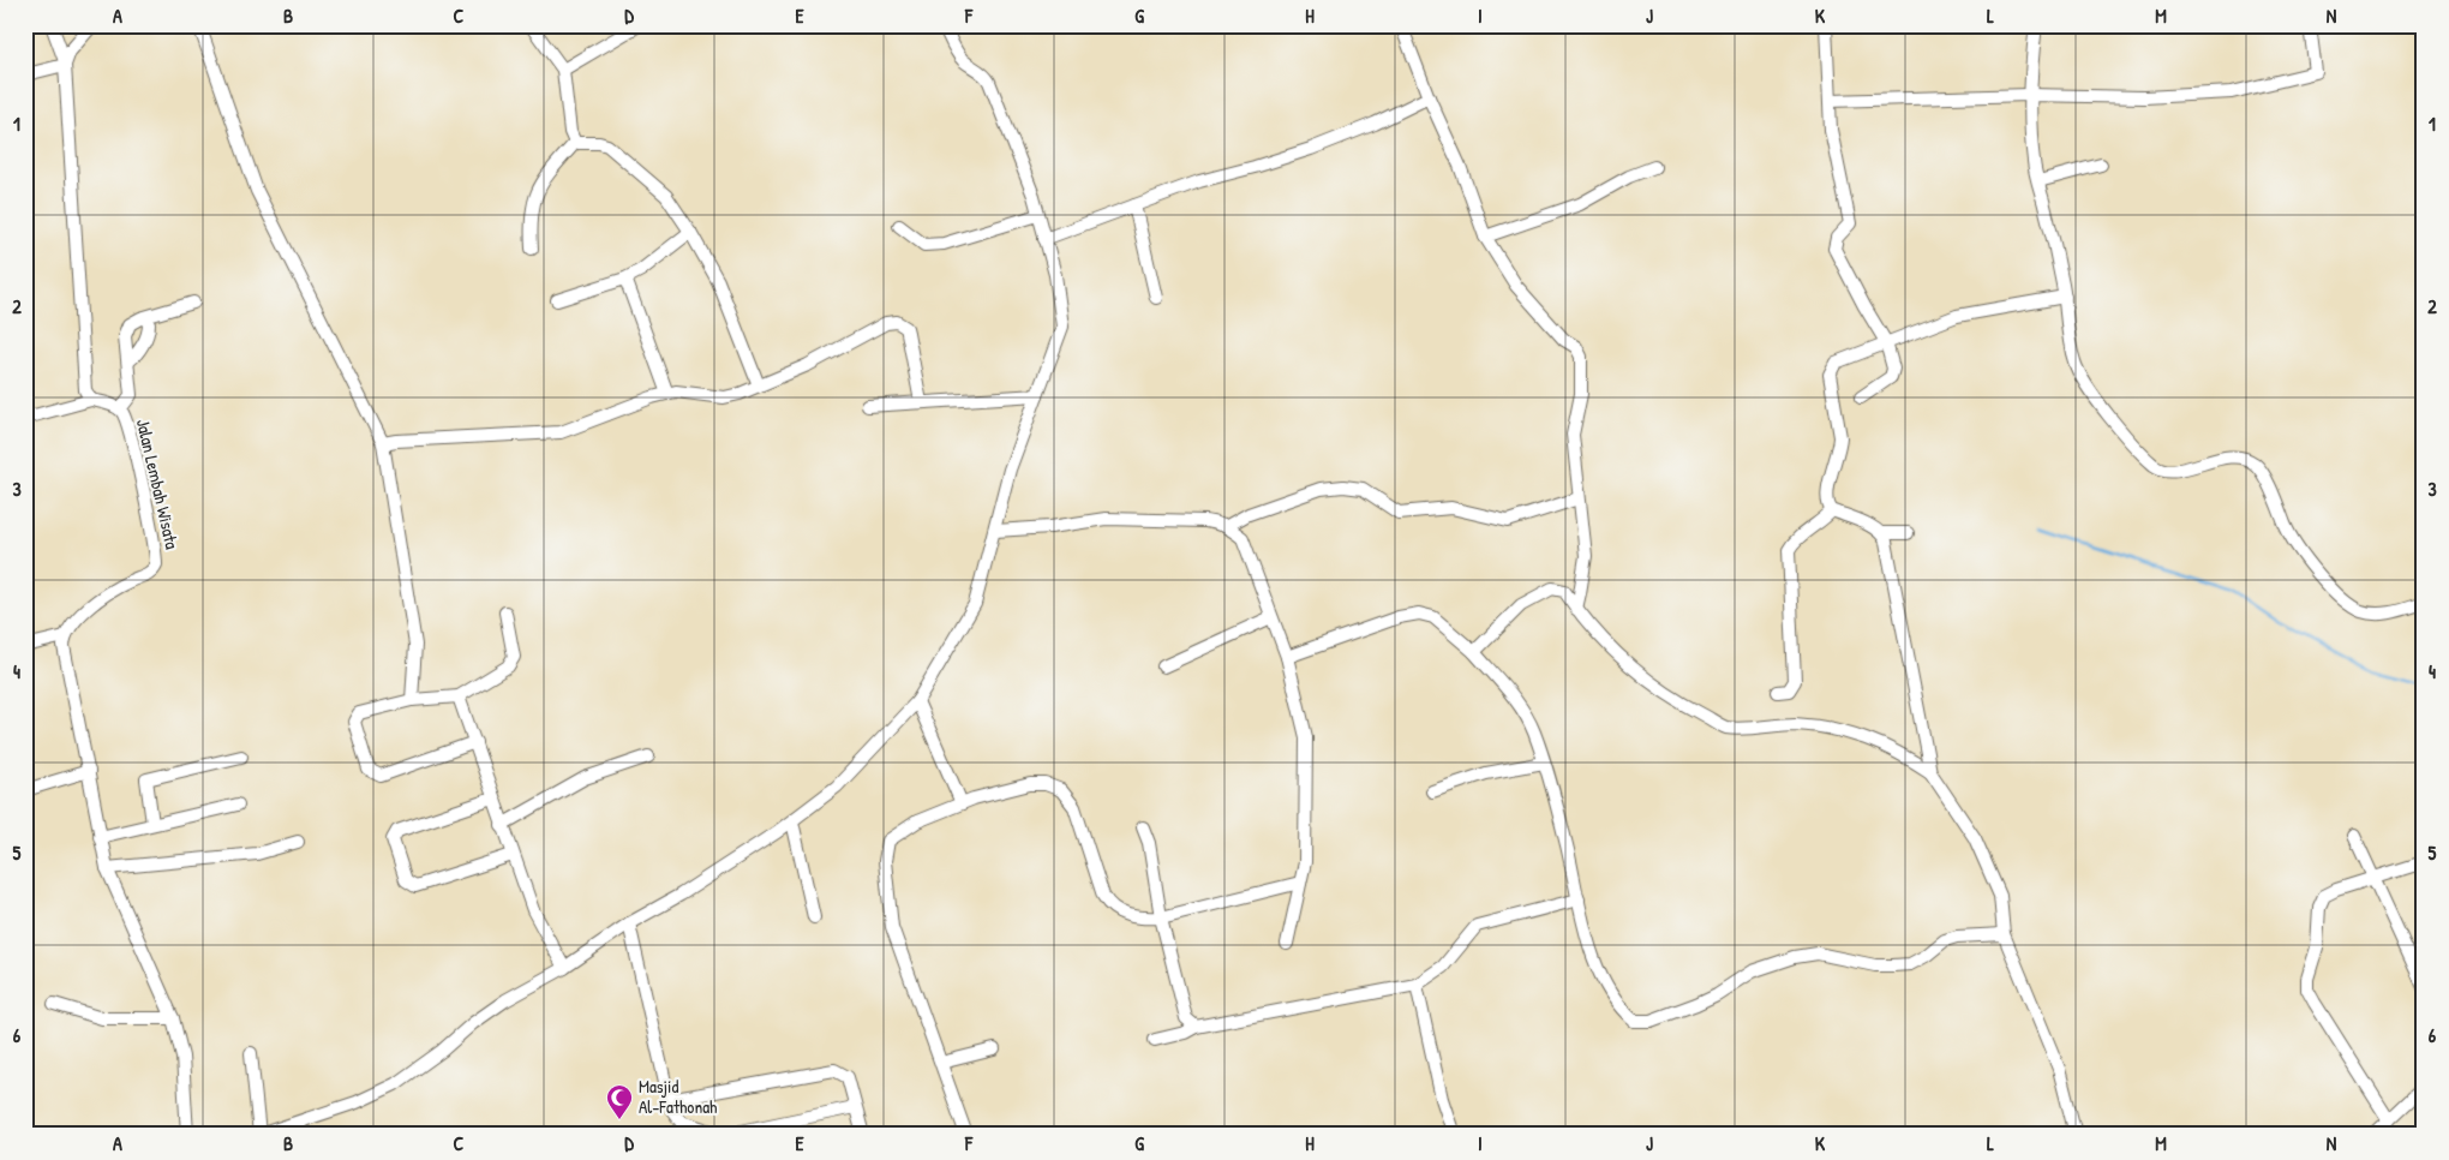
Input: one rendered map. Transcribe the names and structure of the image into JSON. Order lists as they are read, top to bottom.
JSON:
{
  "streets": {
    "street": ["Jalan Lembah Wisata"]
  },
  "places": {
    "mosque": ["Masjid Al-Fathonah"]
  },
  "grid": {
    "columns": [
      "A",
      "B",
      "C",
      "D",
      "E",
      "F",
      "G",
      "H",
      "I",
      "J",
      "K",
      "L",
      "M",
      "N"
    ],
    "rows": [
      "1",
      "2",
      "3",
      "4",
      "5",
      "6"
    ]
  }
}
